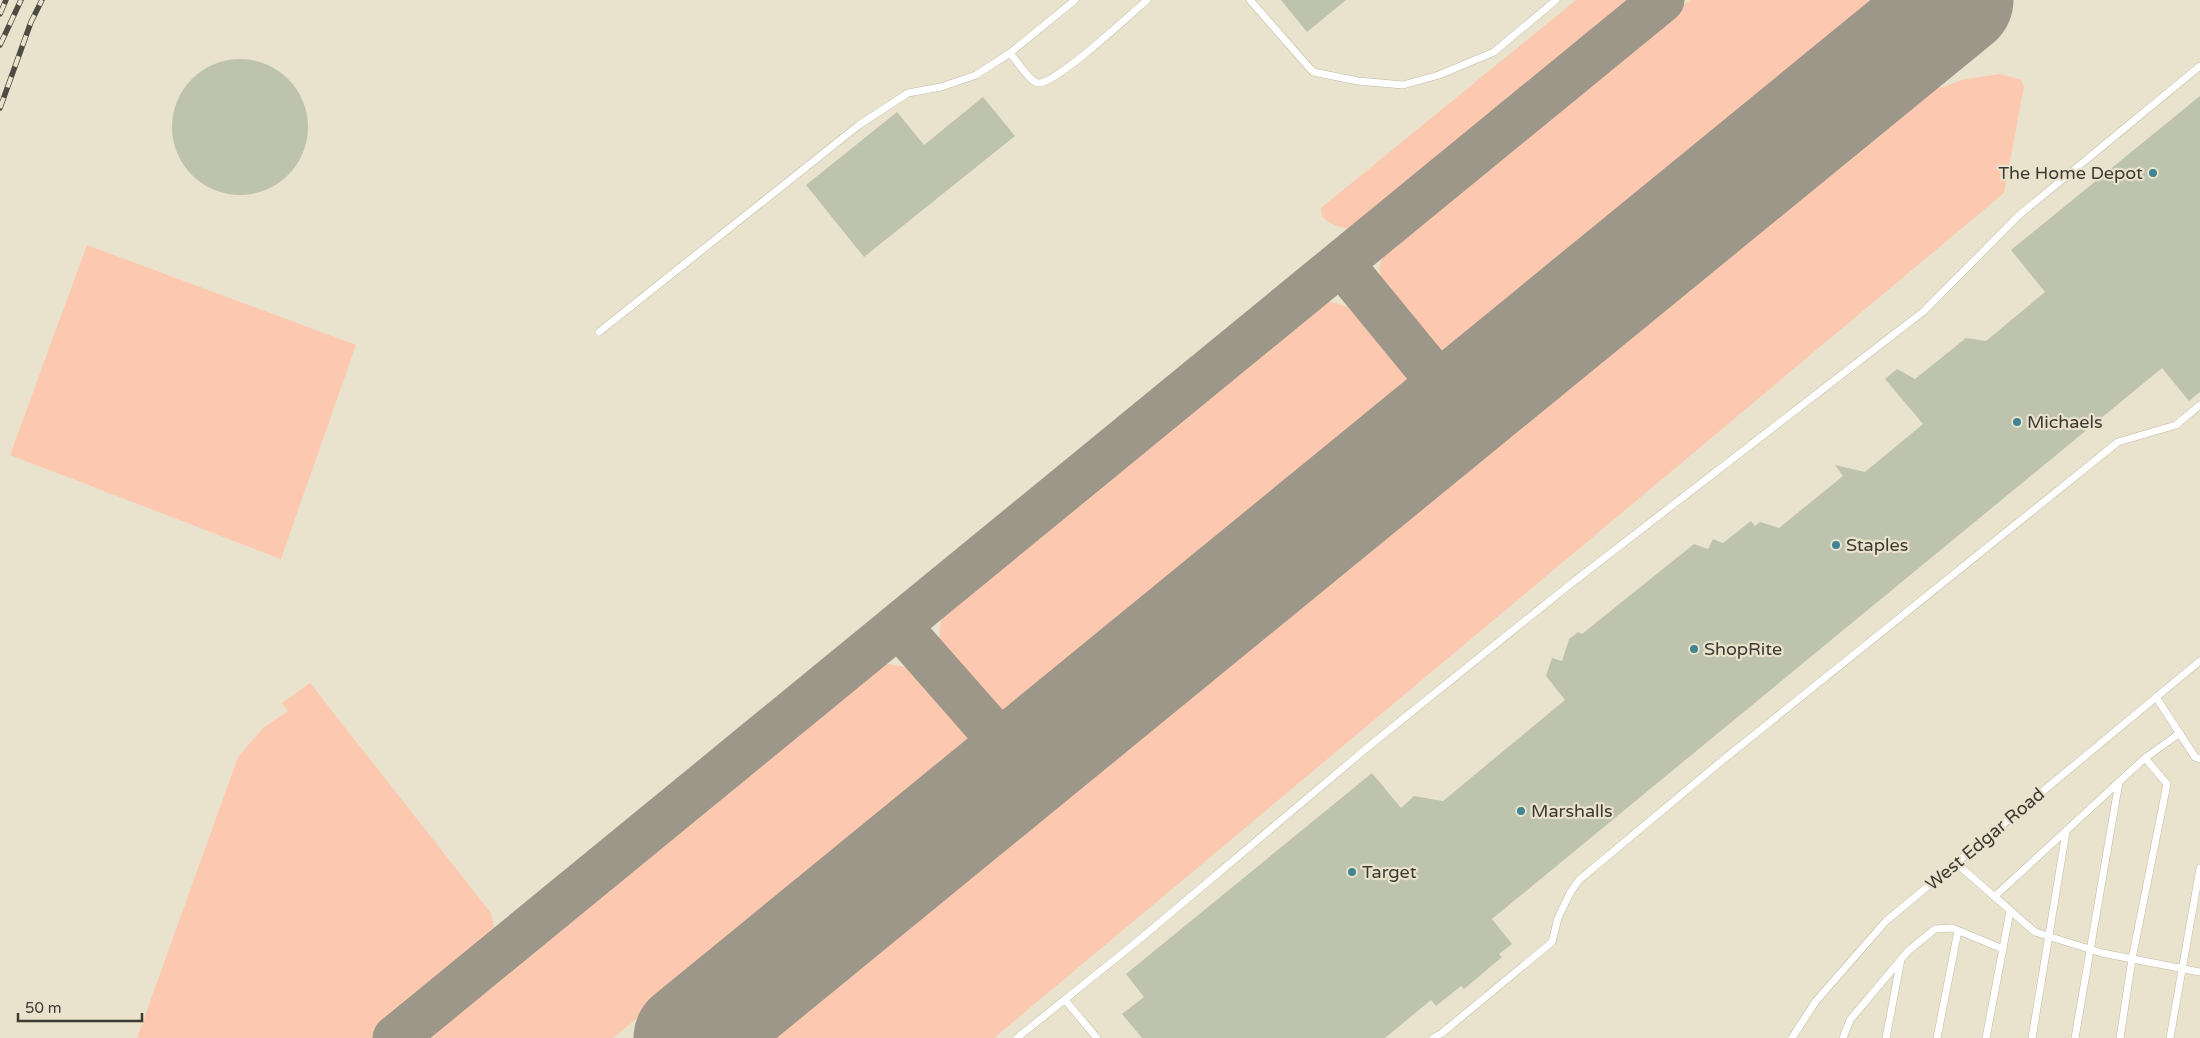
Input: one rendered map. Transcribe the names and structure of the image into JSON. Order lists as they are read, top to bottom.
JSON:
{
  "streets": {
    "lane": ["West Edgar Road"]
  },
  "places": [
    "The Home Depot",
    "Michaels",
    "Staples",
    "ShopRite",
    "Marshalls",
    "Target"
  ],
  "scale_bar": "50 m"
}
